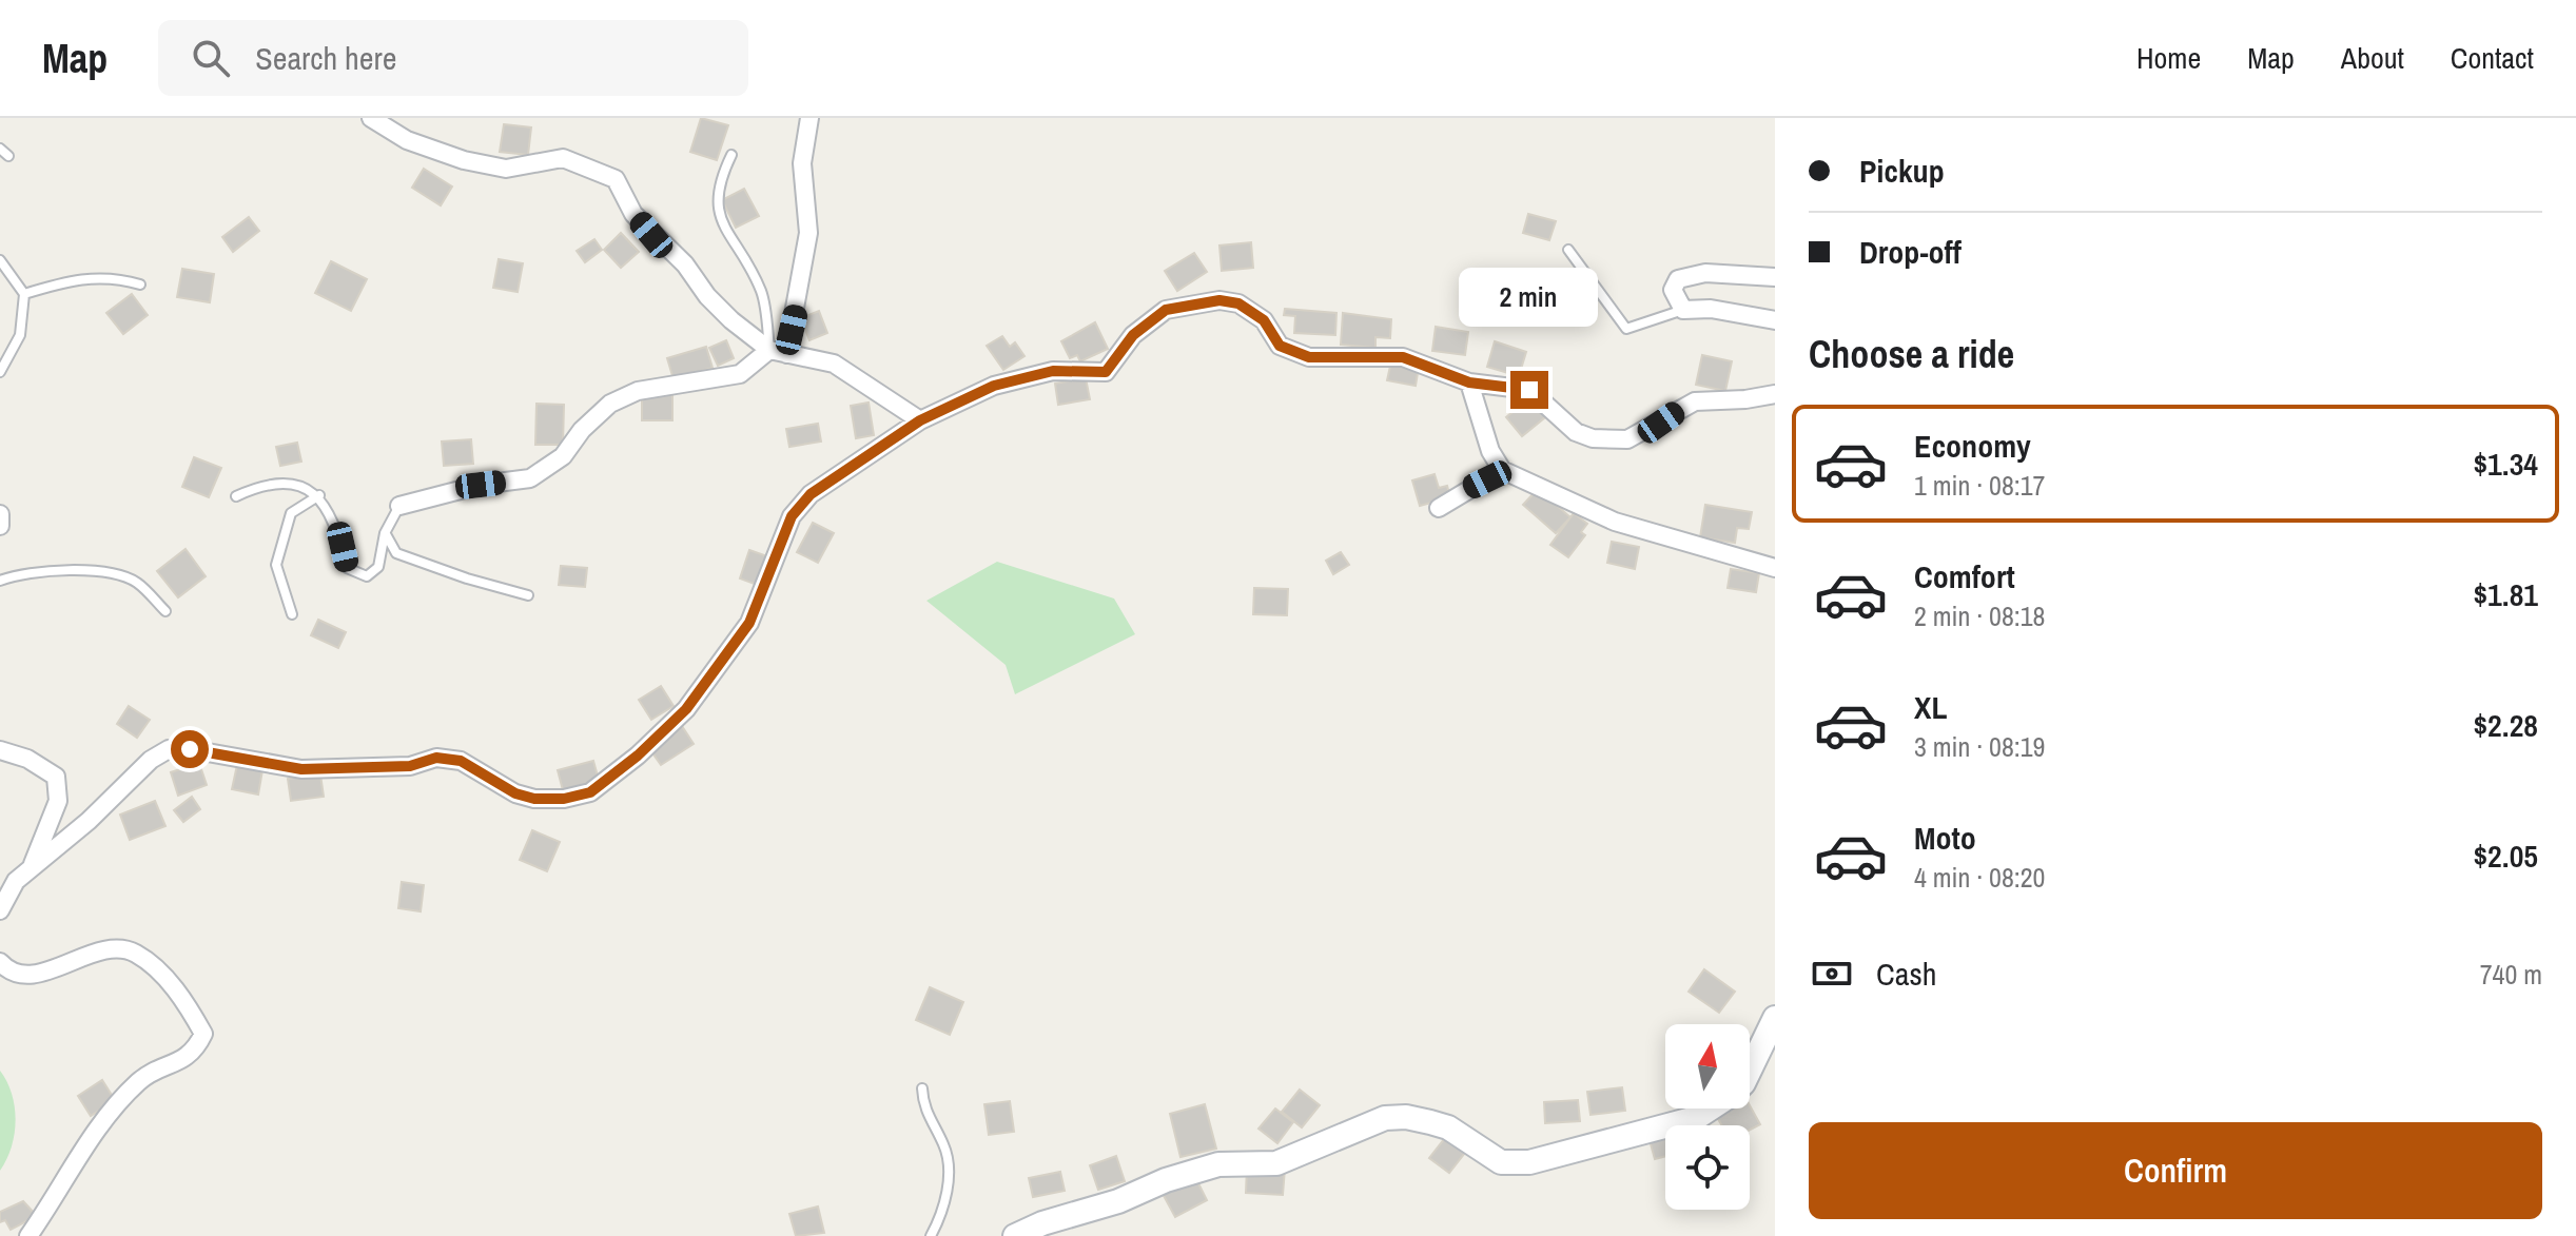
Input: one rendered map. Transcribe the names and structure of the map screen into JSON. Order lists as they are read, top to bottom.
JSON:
{
  "north": "top",
  "page": {
    "header": "Map",
    "search": "Search here",
    "nav": [
      "Home",
      "Map",
      "About",
      "Contact"
    ],
    "banner": ["Pickup", "Drop-off"],
    "bubble": "2 min",
    "heading": "Choose a ride",
    "list": [
      {
        "name": "Economy",
        "note": "1 min · 08:17",
        "value": "$1.34"
      },
      {
        "name": "Comfort",
        "note": "2 min · 08:18",
        "value": "$1.81"
      },
      {
        "name": "XL",
        "note": "3 min · 08:19",
        "value": "$2.28"
      },
      {
        "name": "Moto",
        "note": "4 min · 08:20",
        "value": "$2.05"
      }
    ],
    "pay": ["Cash", "740 m"],
    "buttons": "Confirm"
  }
}
